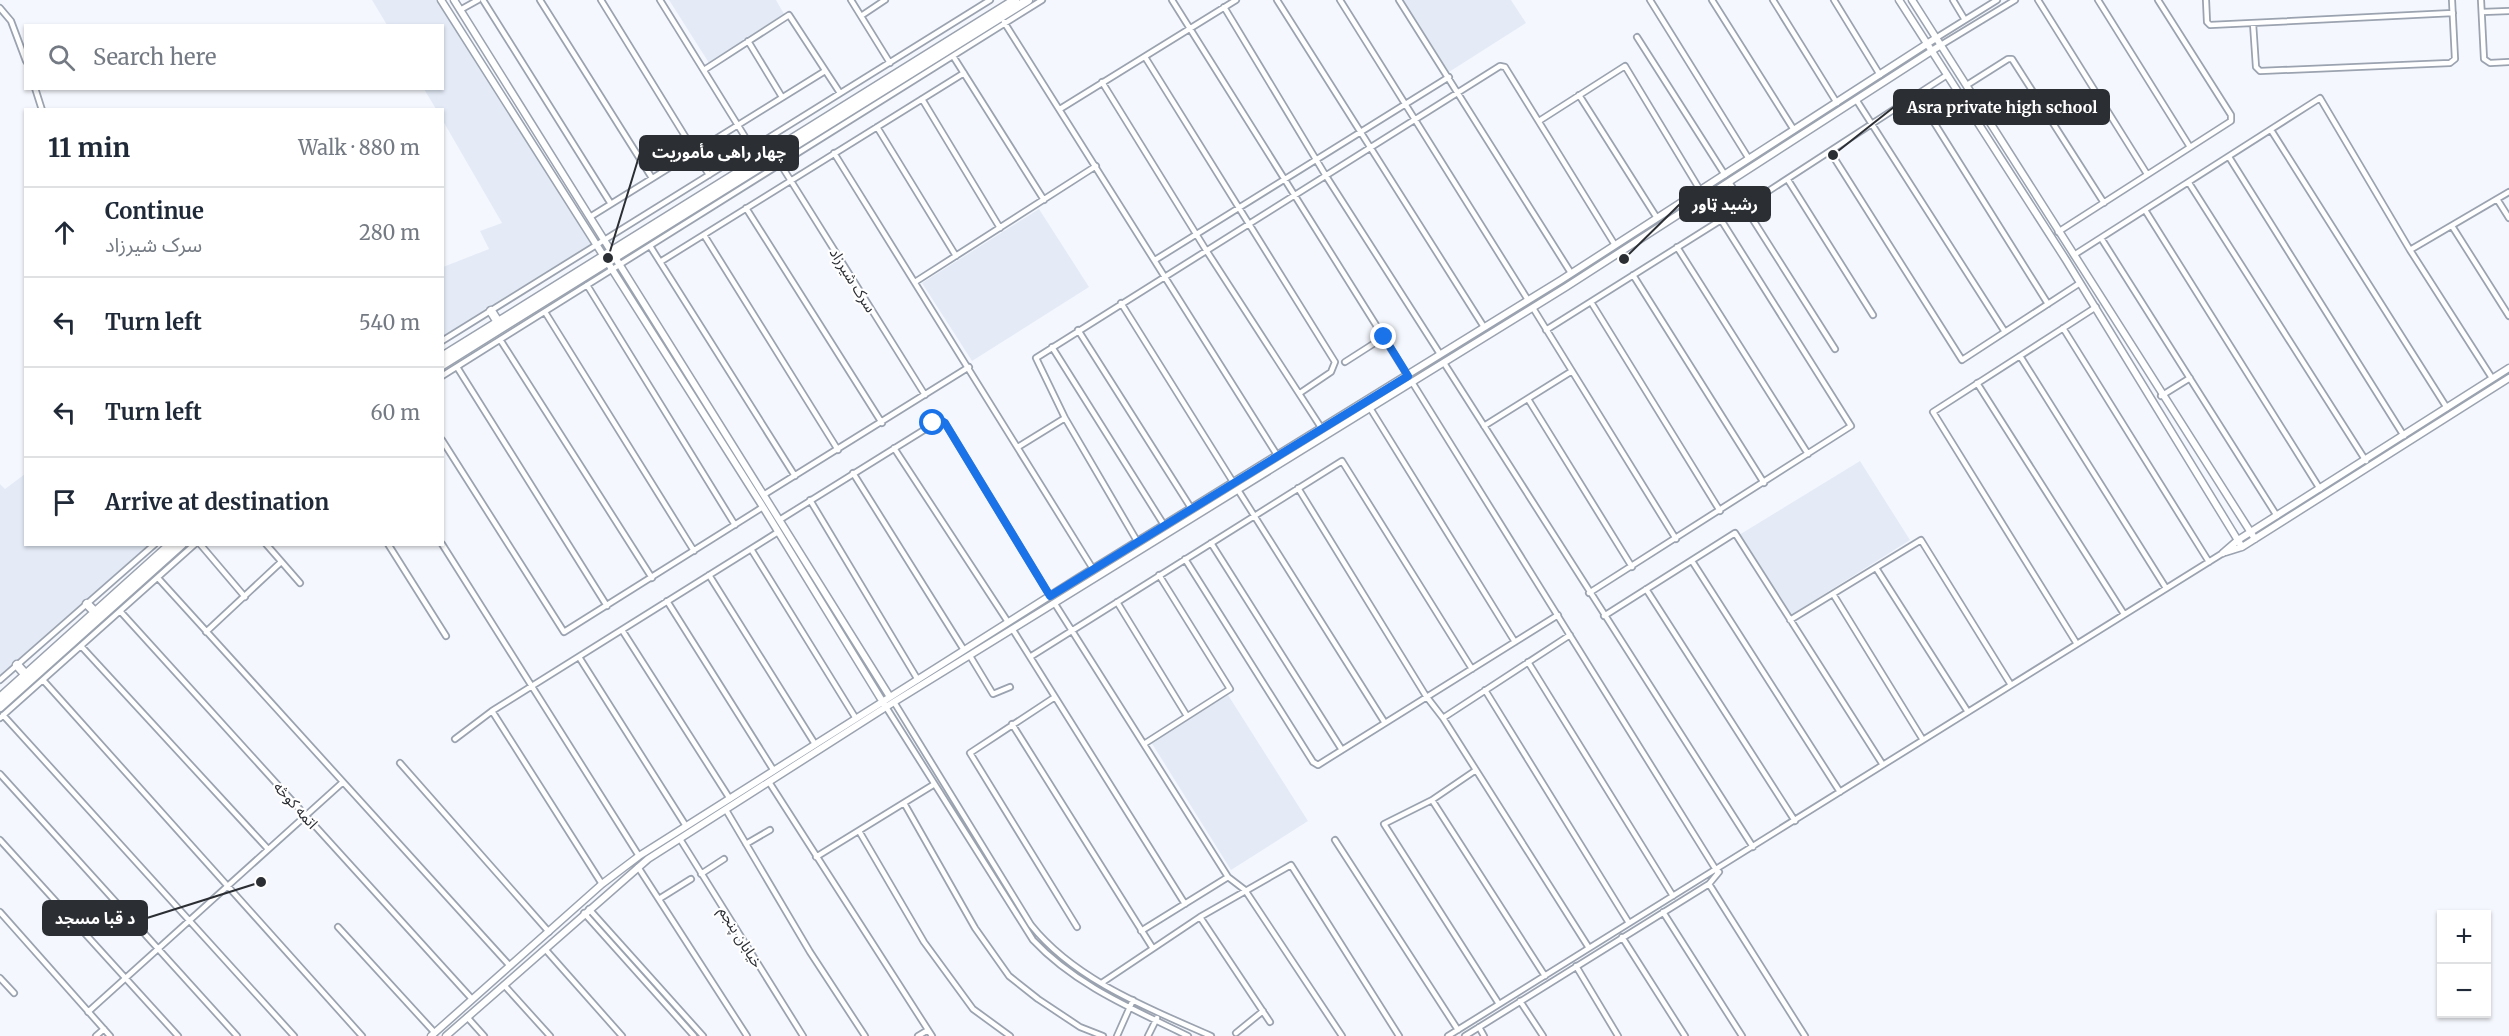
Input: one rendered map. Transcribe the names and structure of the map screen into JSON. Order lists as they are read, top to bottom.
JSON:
{
  "streets": {
    "street": ["سرک شیرزاد", "اتمه کوڅه", "خیابان پنجم"]
  },
  "places": [
    "Asra private high school",
    "چهار راهی مأموریت",
    "رشید ټاور",
    "د قبا مسجد"
  ],
  "page": {
    "search": "Search here",
    "heading": ["11 min", "Walk · 880 m"],
    "list": [
      ["Continue", "سرک شیرزاد", "280 m"],
      ["Turn left", "540 m"],
      ["Turn left", "60 m"],
      "Arrive at destination"
    ],
    "map_buttons": ["+", "−"]
  }
}
